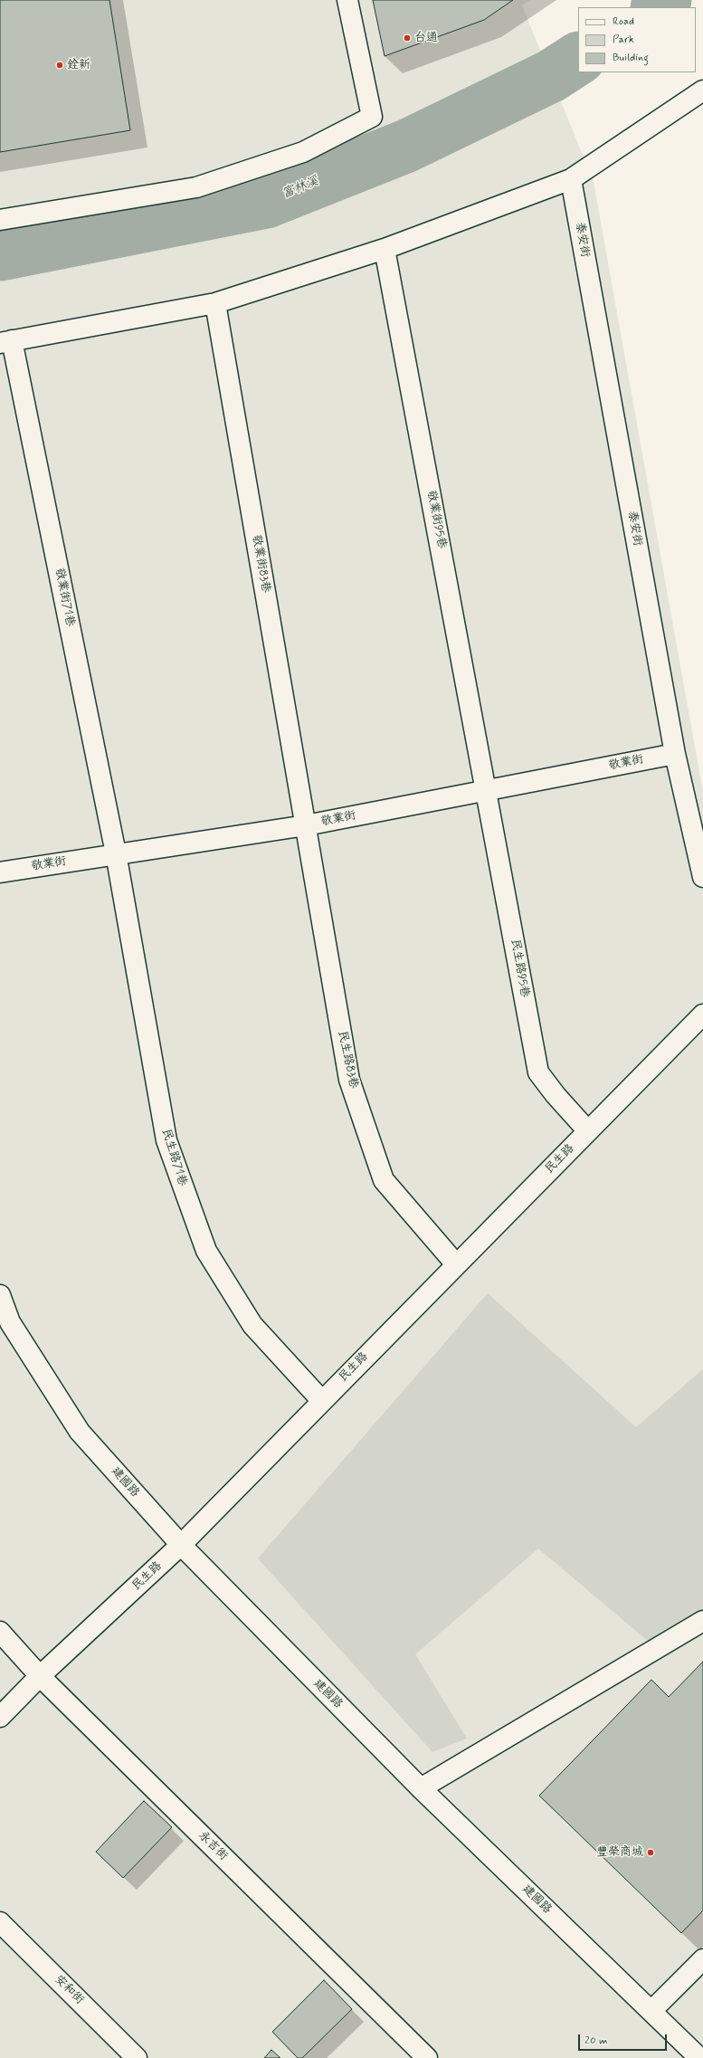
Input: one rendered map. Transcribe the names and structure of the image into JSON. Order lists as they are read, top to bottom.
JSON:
{
  "streets": {
    "street": [
      "泰安街",
      "敬業街95巷",
      "敬業街83巷",
      "敬業街71巷",
      "敬業街",
      "民生路95巷",
      "民生路83巷",
      "民生路71巷",
      "民生路",
      "建國路",
      "永吉街",
      "安和街"
    ]
  },
  "crossings": [
    ["泰安街", "敬業街"],
    ["敬業街95巷", "敬業街"],
    ["敬業街95巷", "民生路95巷"],
    ["敬業街83巷", "敬業街"],
    ["敬業街83巷", "民生路83巷"],
    ["敬業街71巷", "敬業街"],
    ["敬業街71巷", "民生路71巷"],
    ["敬業街", "民生路95巷"],
    ["敬業街", "民生路83巷"],
    ["敬業街", "民生路71巷"],
    ["民生路95巷", "民生路"],
    ["民生路83巷", "民生路"],
    ["民生路71巷", "民生路"],
    ["民生路", "建國路"],
    ["民生路", "永吉街"]
  ],
  "water": ["富林溪"],
  "places": ["台通", "銓新", "豐榮商城"],
  "legend": ["Road", "Park", "Building"],
  "scale_bar": "20 m"
}
